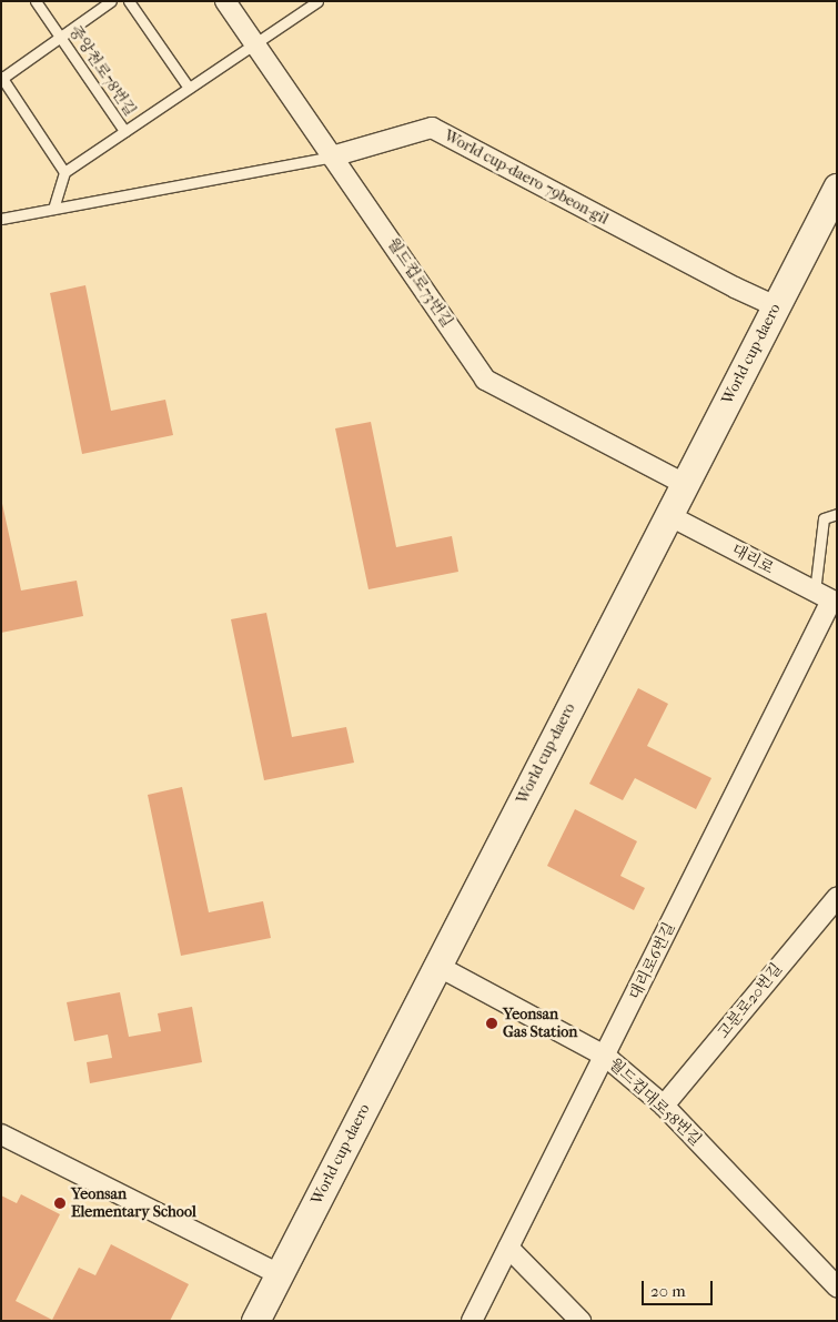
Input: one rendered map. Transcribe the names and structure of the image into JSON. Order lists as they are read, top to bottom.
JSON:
{
  "streets": {
    "main road": ["World cup-daero"],
    "street": [
      "World cup-daero 79beon-gil",
      "월드컵로73번길",
      "대리로",
      "대리로6번길",
      "고분로20번길",
      "월드컵대로58번길"
    ],
    "lane": ["중앙천로78번길"]
  },
  "crossings": [
    ["World cup-daero 79beon-gil", "월드컵로73번길"],
    ["World cup-daero 79beon-gil", "World cup-daero"],
    ["월드컵로73번길", "World cup-daero"],
    ["World cup-daero", "대리로"],
    ["World cup-daero", "월드컵대로58번길"],
    ["대리로", "대리로6번길"],
    ["대리로6번길", "월드컵대로58번길"],
    ["고분로20번길", "월드컵대로58번길"]
  ],
  "places": ["Yeonsan Gas Station", "Yeonsan Elementary School"],
  "scale_bar": "20 m"
}
